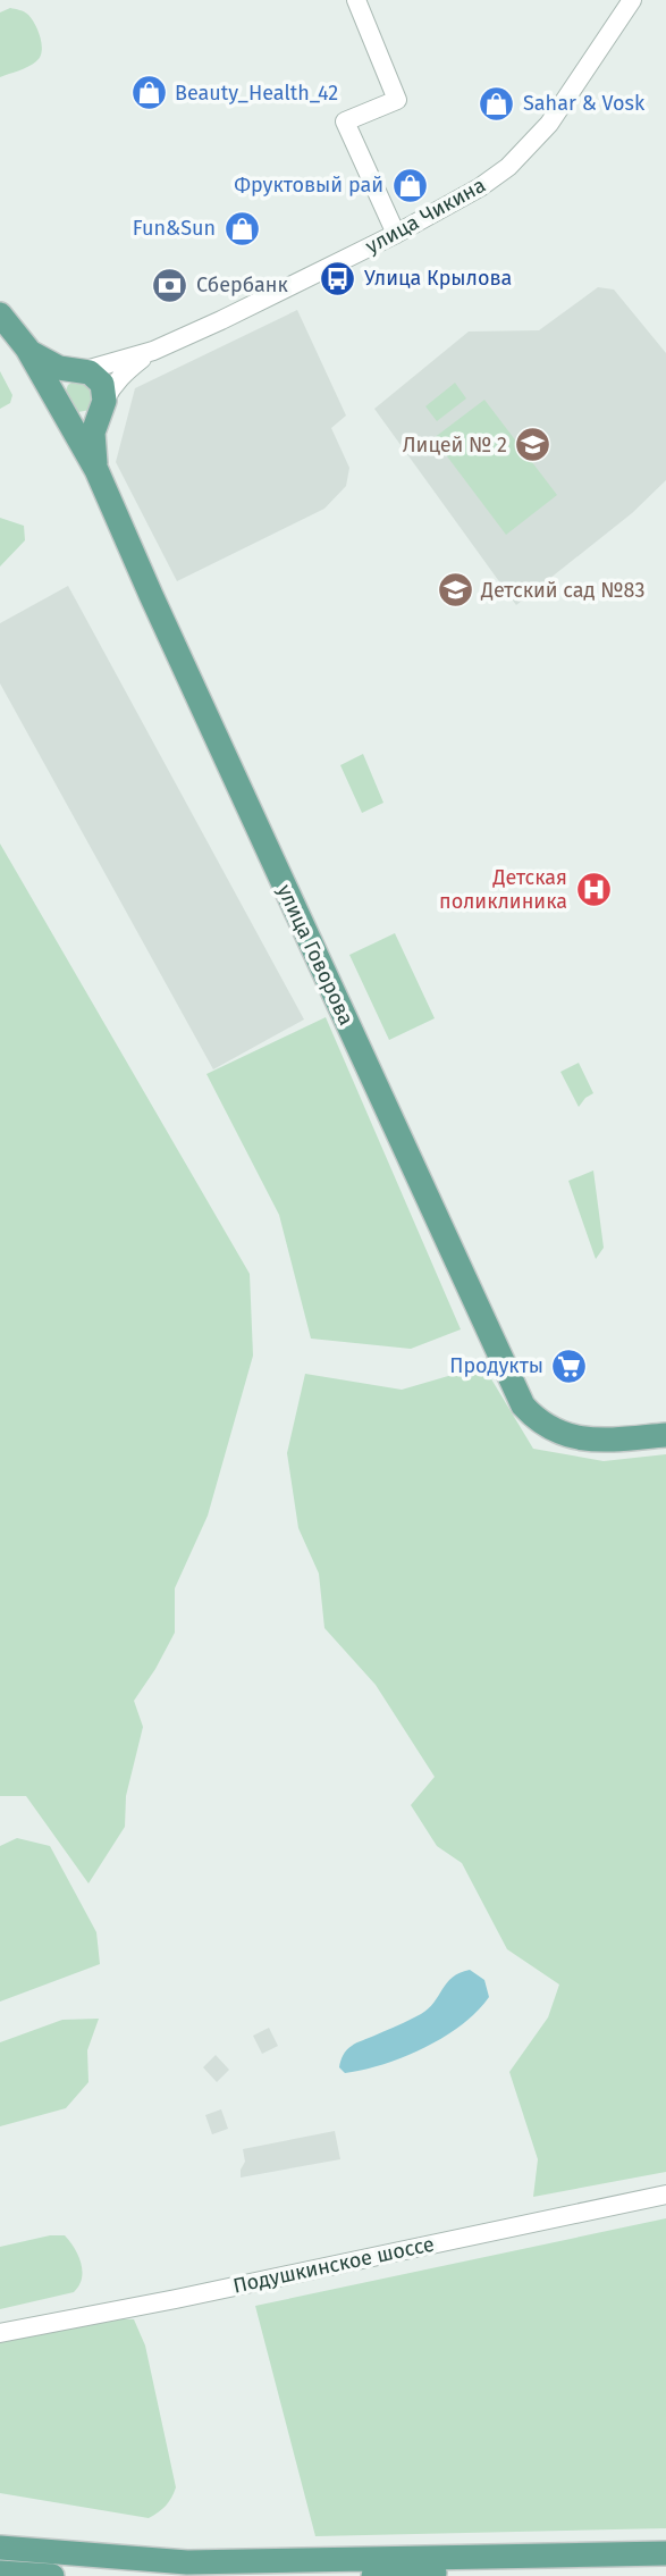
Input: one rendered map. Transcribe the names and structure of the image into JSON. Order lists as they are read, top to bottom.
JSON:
{
  "streets": {
    "main road": ["улица Говорова"],
    "street": ["улица Чикина", "Подушкинское шоссе"]
  },
  "crossings": [
    ["улица Чикина", "улица Говорова"]
  ],
  "places": {
    "shop": [
      "Beauty_Health_42",
      "Sahar & Vosk",
      "Фруктовый рай",
      "Fun&Sun"
    ],
    "bus stop": ["Улица Крылова"],
    "bank": ["Сбербанк"],
    "school or university": ["Лицей № 2", "Детский сад №83"],
    "hospital": ["Детская поликлиника"],
    "supermarket": ["Продукты"]
  }
}
